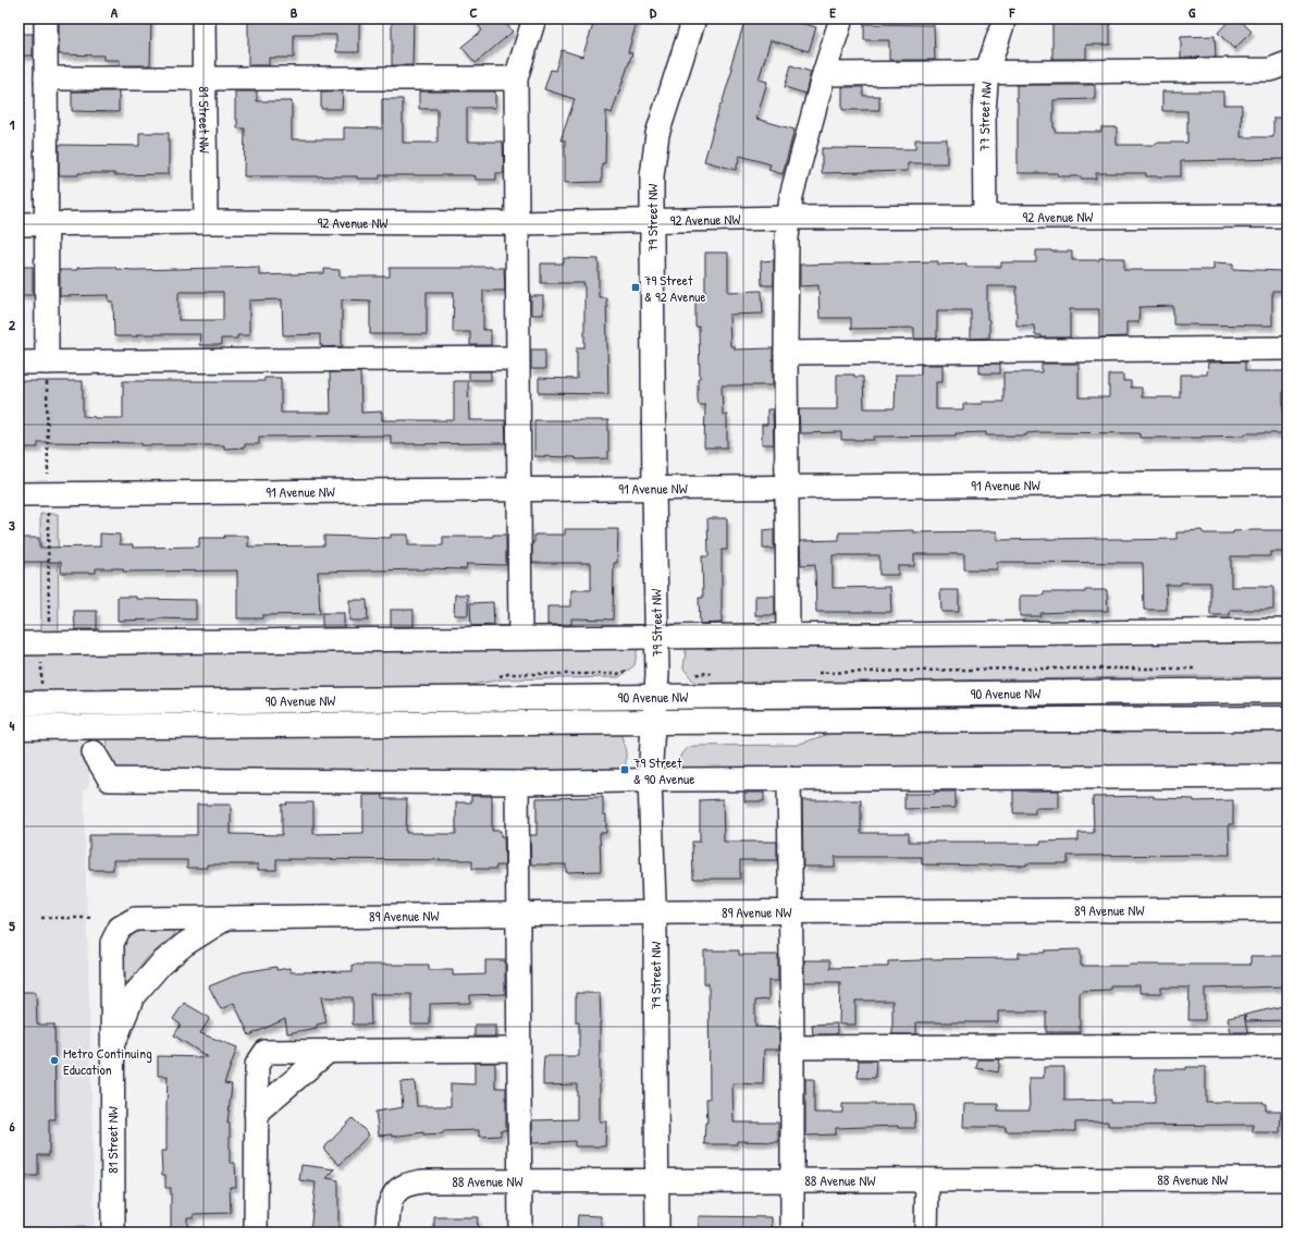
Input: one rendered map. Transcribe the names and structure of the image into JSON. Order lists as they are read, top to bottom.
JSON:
{
  "streets": {
    "main road": ["90 Avenue NW"],
    "street": [
      "77 Street NW",
      "81 Street NW",
      "92 Avenue NW",
      "79 Street NW",
      "91 Avenue NW",
      "89 Avenue NW",
      "88 Avenue NW"
    ]
  },
  "crossings": [
    ["77 Street NW", "92 Avenue NW"],
    ["81 Street NW", "92 Avenue NW"],
    ["81 Street NW", "89 Avenue NW"],
    ["92 Avenue NW", "79 Street NW"],
    ["79 Street NW", "91 Avenue NW"],
    ["79 Street NW", "90 Avenue NW"],
    ["79 Street NW", "89 Avenue NW"],
    ["79 Street NW", "88 Avenue NW"]
  ],
  "places": {
    "transit": ["79 Street & 92 Avenue", "79 Street & 90 Avenue"],
    "other": ["Metro Continuing Education"]
  },
  "grid": {
    "columns": [
      "A",
      "B",
      "C",
      "D",
      "E",
      "F",
      "G"
    ],
    "rows": [
      "1",
      "2",
      "3",
      "4",
      "5",
      "6"
    ]
  }
}
